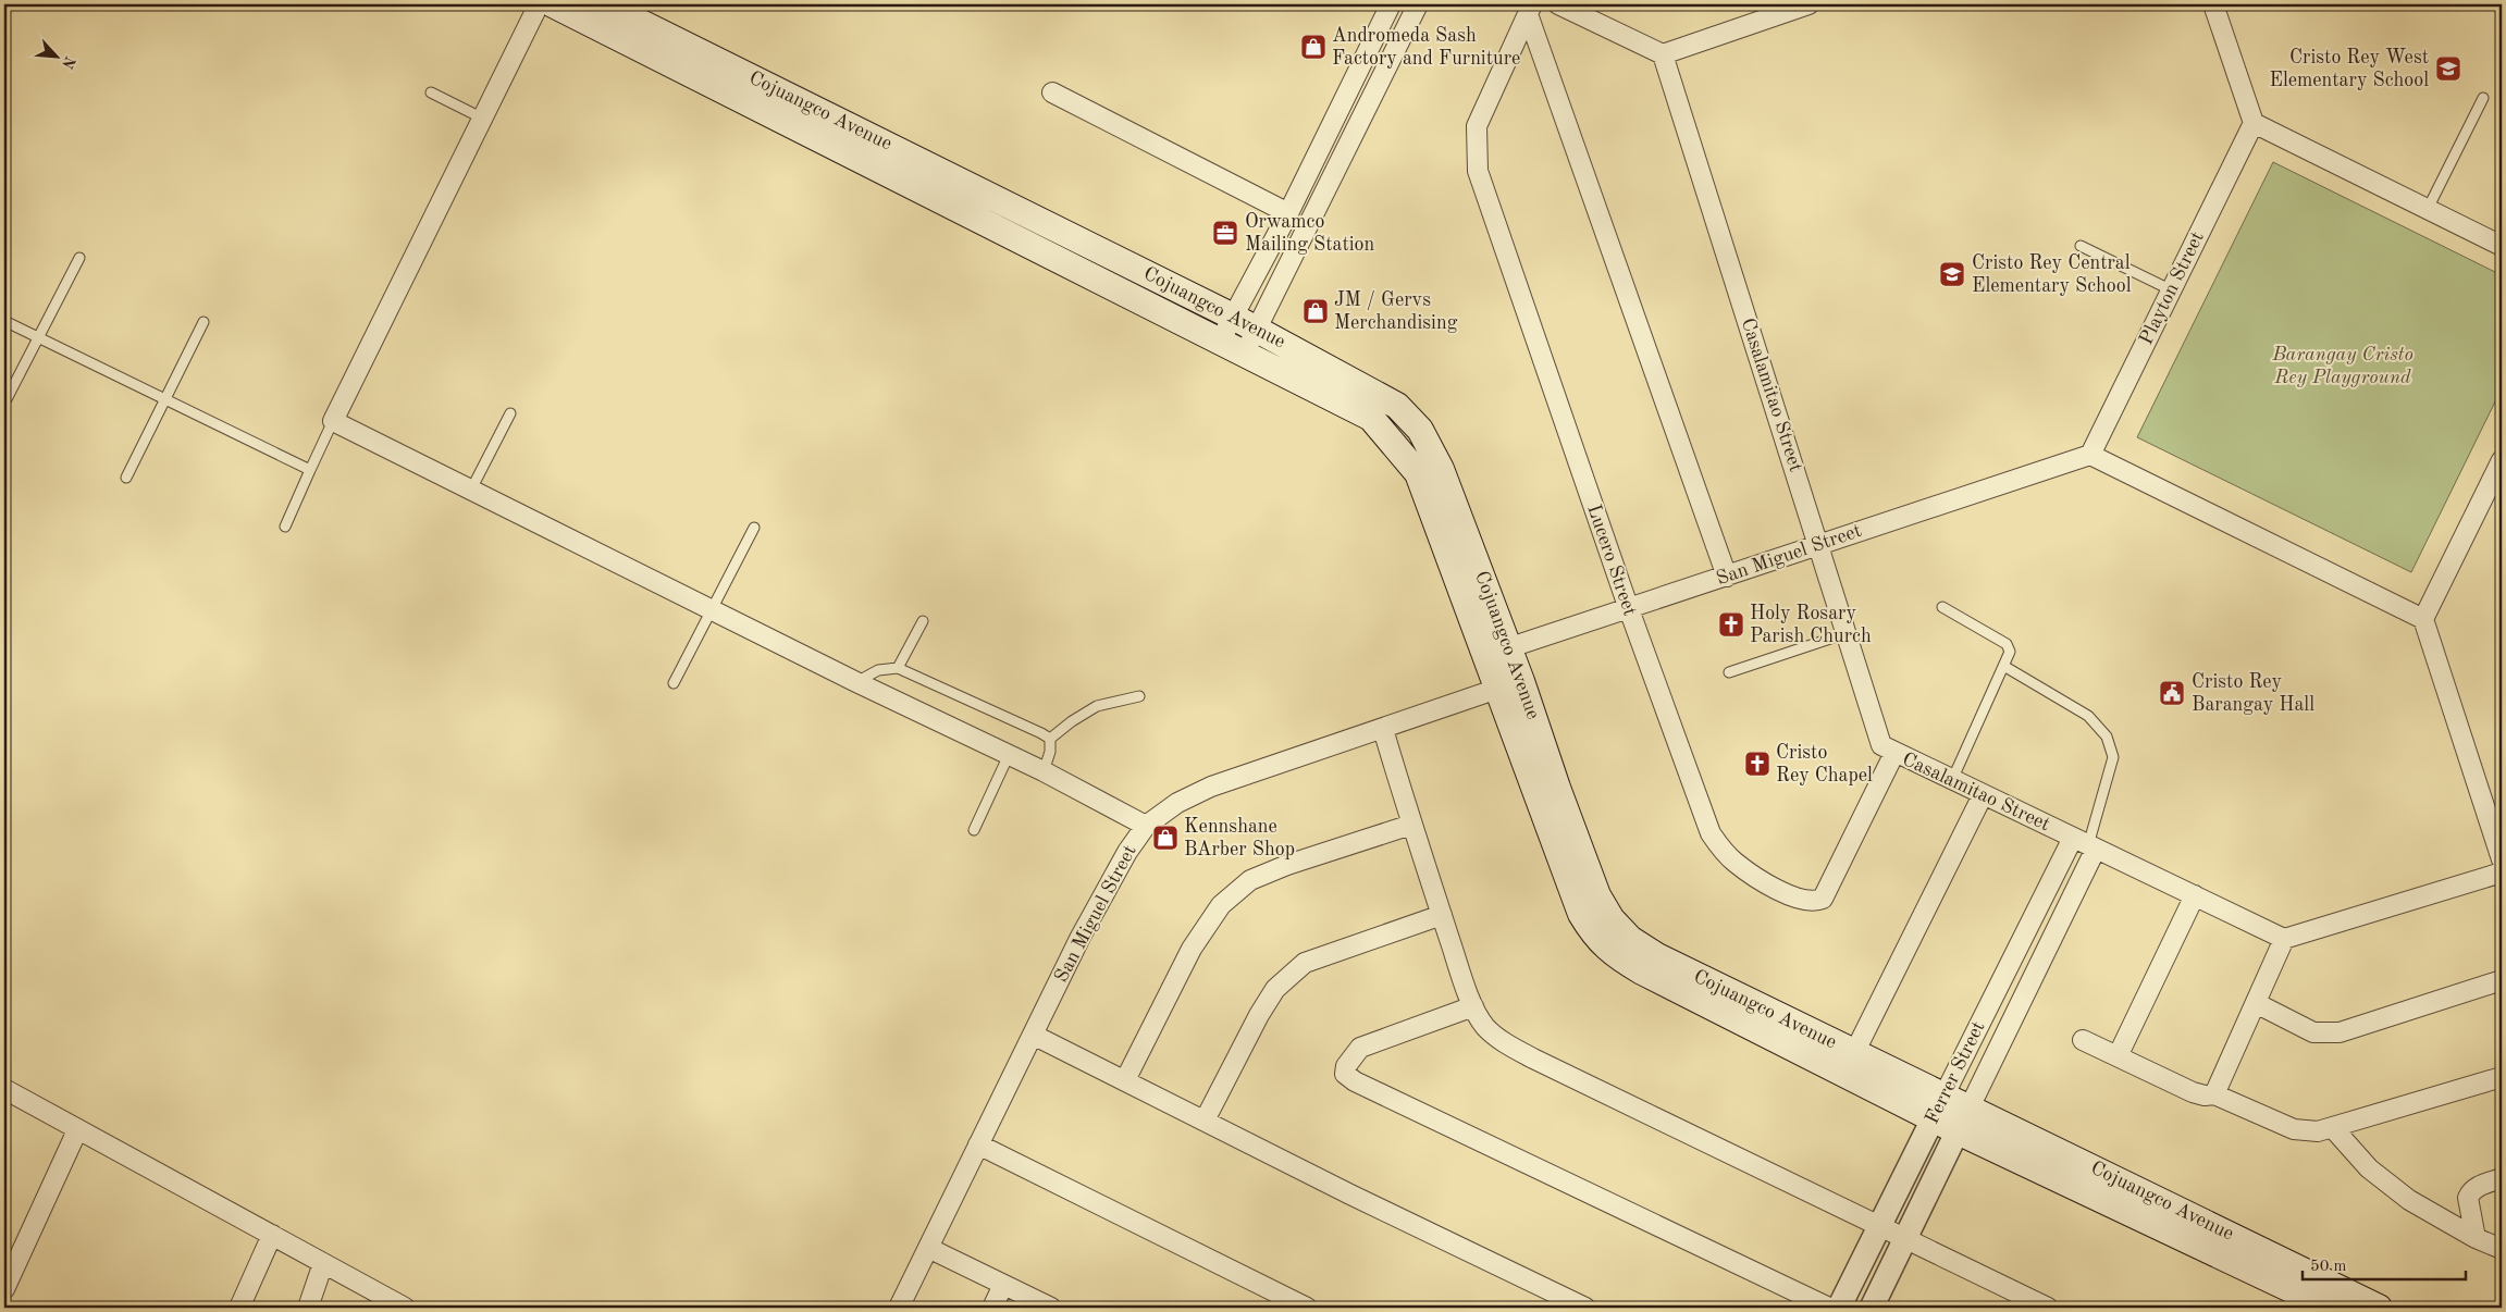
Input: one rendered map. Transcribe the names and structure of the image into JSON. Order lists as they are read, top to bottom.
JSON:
{
  "streets": {
    "main road": ["Cojuangco Avenue"],
    "street": [
      "Playton Street",
      "Casalamitao Street",
      "San Miguel Street",
      "Lucero Street",
      "Ferrer Street"
    ]
  },
  "crossings": [
    ["Cojuangco Avenue", "San Miguel Street"],
    ["Cojuangco Avenue", "Ferrer Street"],
    ["Playton Street", "San Miguel Street"],
    ["Casalamitao Street", "San Miguel Street"],
    ["Casalamitao Street", "Lucero Street"],
    ["Casalamitao Street", "Ferrer Street"],
    ["San Miguel Street", "Lucero Street"]
  ],
  "parks": ["Barangay Cristo Rey Playground"],
  "places": {
    "shop": ["Andromeda Sash Factory and Furniture", "JM / Gervs Merchandising", "Kennshane BArber Shop"],
    "school or university": ["Cristo Rey West Elementary School", "Cristo Rey Central Elementary School"],
    "office": ["Orwamco Mailing Station"],
    "church": ["Holy Rosary Parish Church", "Cristo Rey Chapel"],
    "public building": ["Cristo Rey Barangay Hall"]
  },
  "scale_bar": "50 m",
  "north": "bottom right"
}
